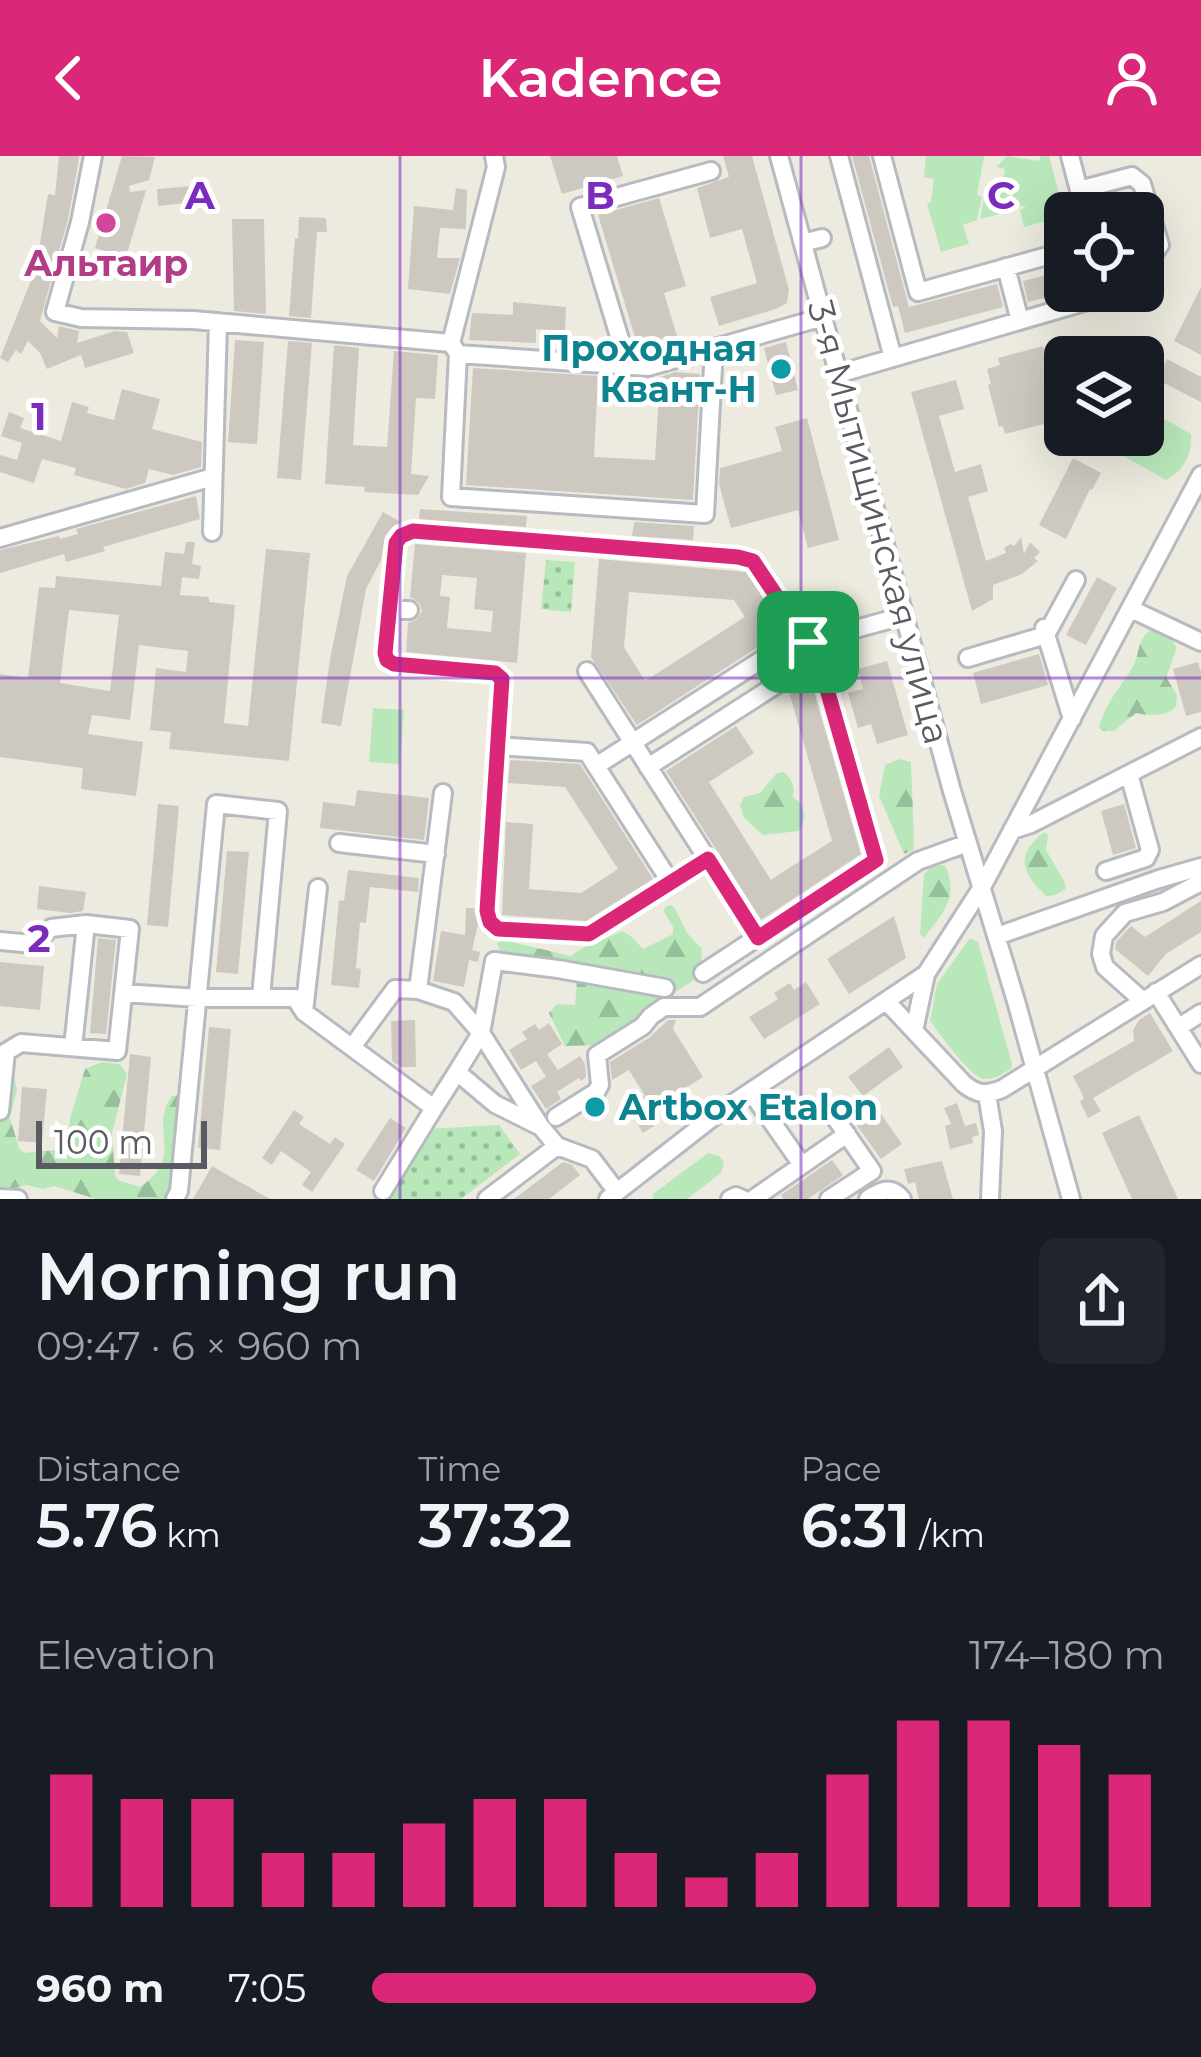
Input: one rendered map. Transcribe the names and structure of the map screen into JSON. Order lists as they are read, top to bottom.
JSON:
{
  "streets": {
    "street": ["3-я Мытищинская улица"]
  },
  "places": ["Альтаир", "Проходная Квант-Н", "Artbox Etalon"],
  "scale_bar": "100 m",
  "page": {
    "header": "Kadence",
    "scale": "100 m",
    "heading": ["Morning run", "09:47 · 6 × 960 m"],
    "stats": [
      ["Distance", "5.76 km"],
      ["Time", "37:32"],
      ["Pace", "6:31 /km"]
    ],
    "chart": ["Elevation", "174–180 m"],
    "list": [
      {
        "name": "960 m",
        "note": "7:05"
      }
    ]
  },
  "grid": {
    "columns": ["A", "B", "C"],
    "rows": ["1", "2"]
  }
}
